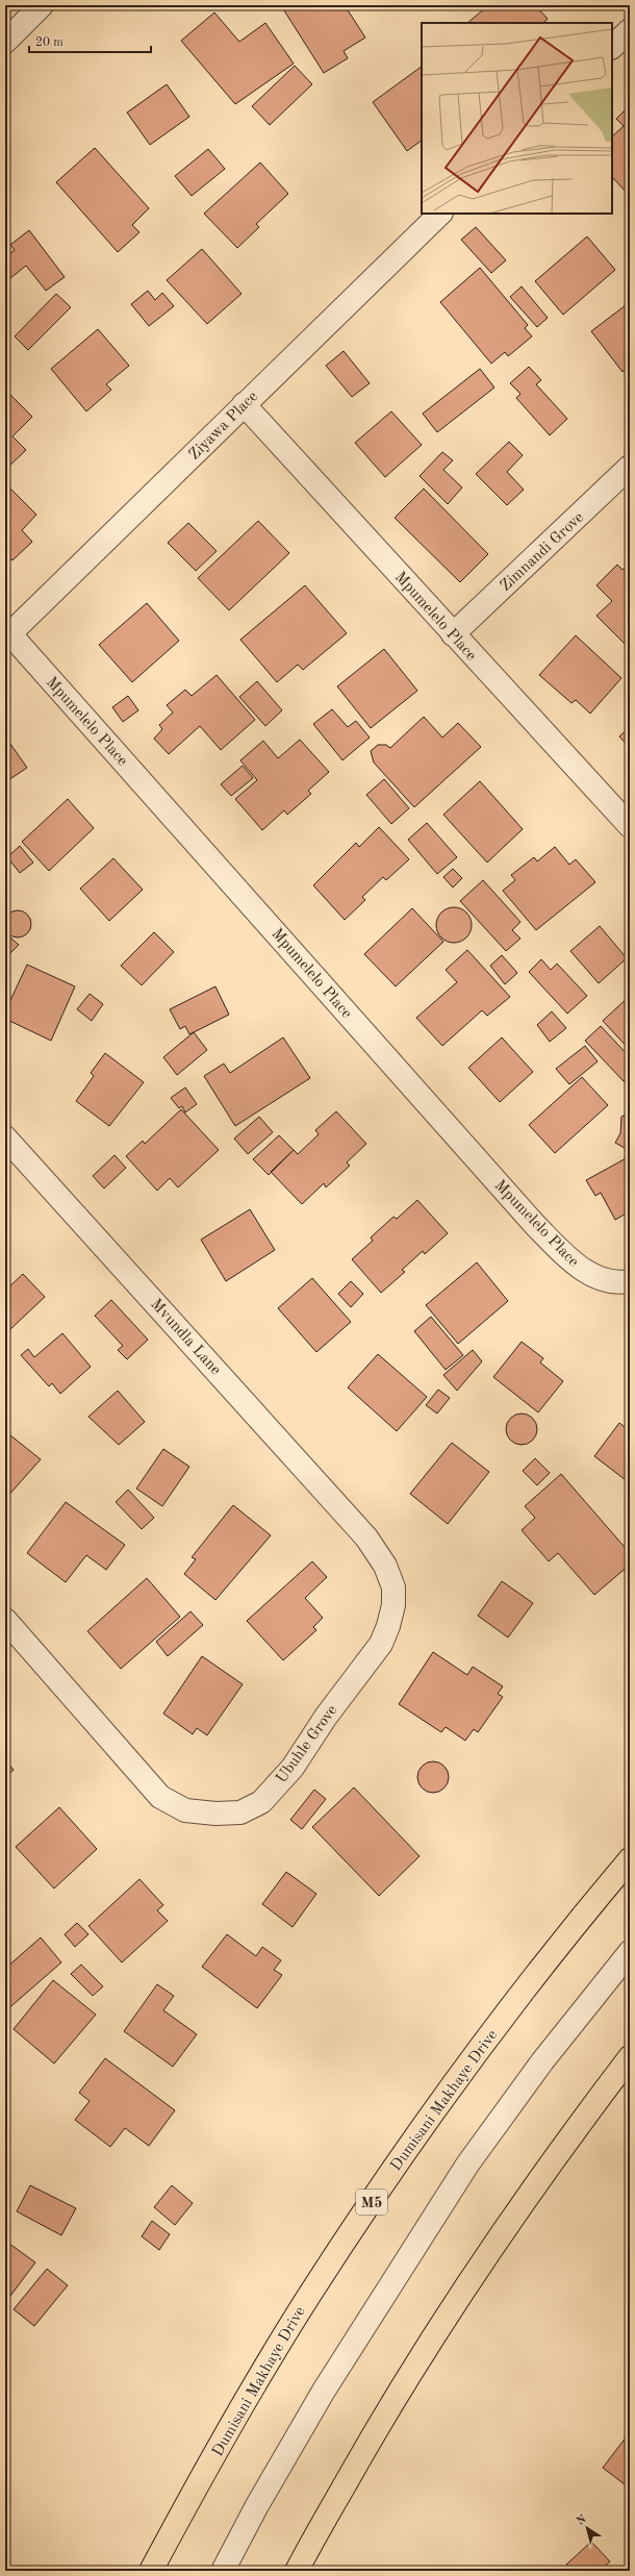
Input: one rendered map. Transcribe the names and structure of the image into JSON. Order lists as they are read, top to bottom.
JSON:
{
  "streets": {
    "main road": ["Dumisani Makhaye Drive", "M5"],
    "street": [
      "Ziyawa Place",
      "Zimnandi Grove",
      "Mpumelelo Place",
      "Mvundla Lane",
      "Ubuhle Grove"
    ]
  },
  "crossings": [
    ["Ziyawa Place", "Mpumelelo Place"],
    ["Zimnandi Grove", "Mpumelelo Place"],
    ["Mvundla Lane", "Ubuhle Grove"]
  ],
  "scale_bar": "20 m",
  "north": "top left"
}
